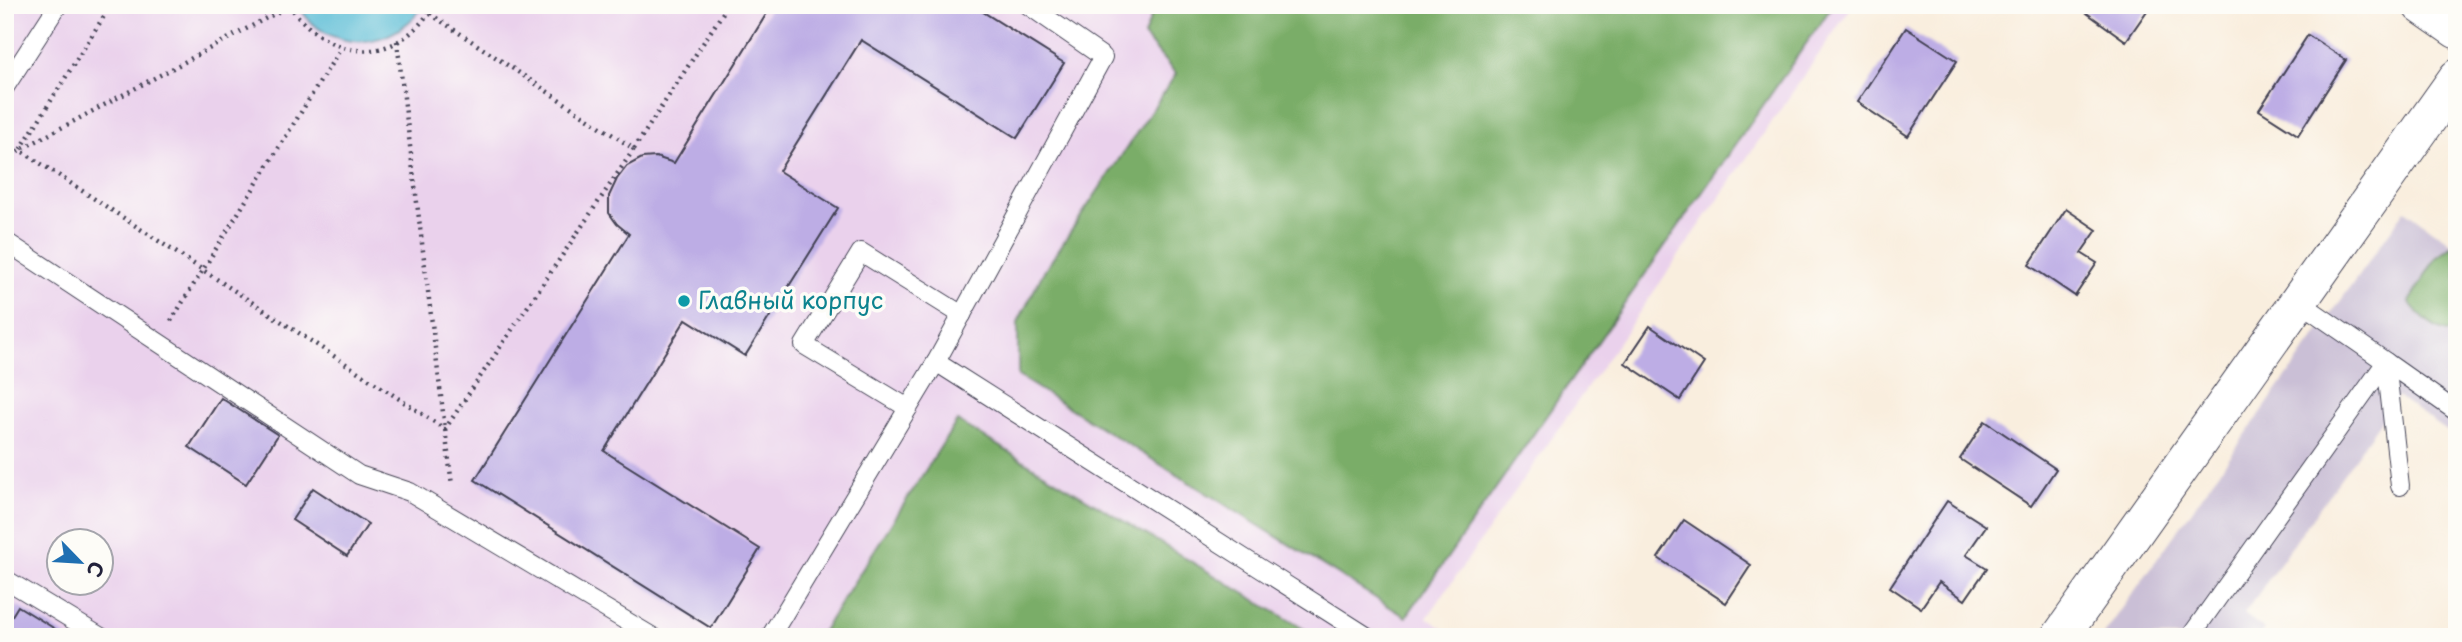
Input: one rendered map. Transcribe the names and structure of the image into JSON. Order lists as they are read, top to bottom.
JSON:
{
  "places": ["Главный корпус"],
  "north": "bottom right"
}
